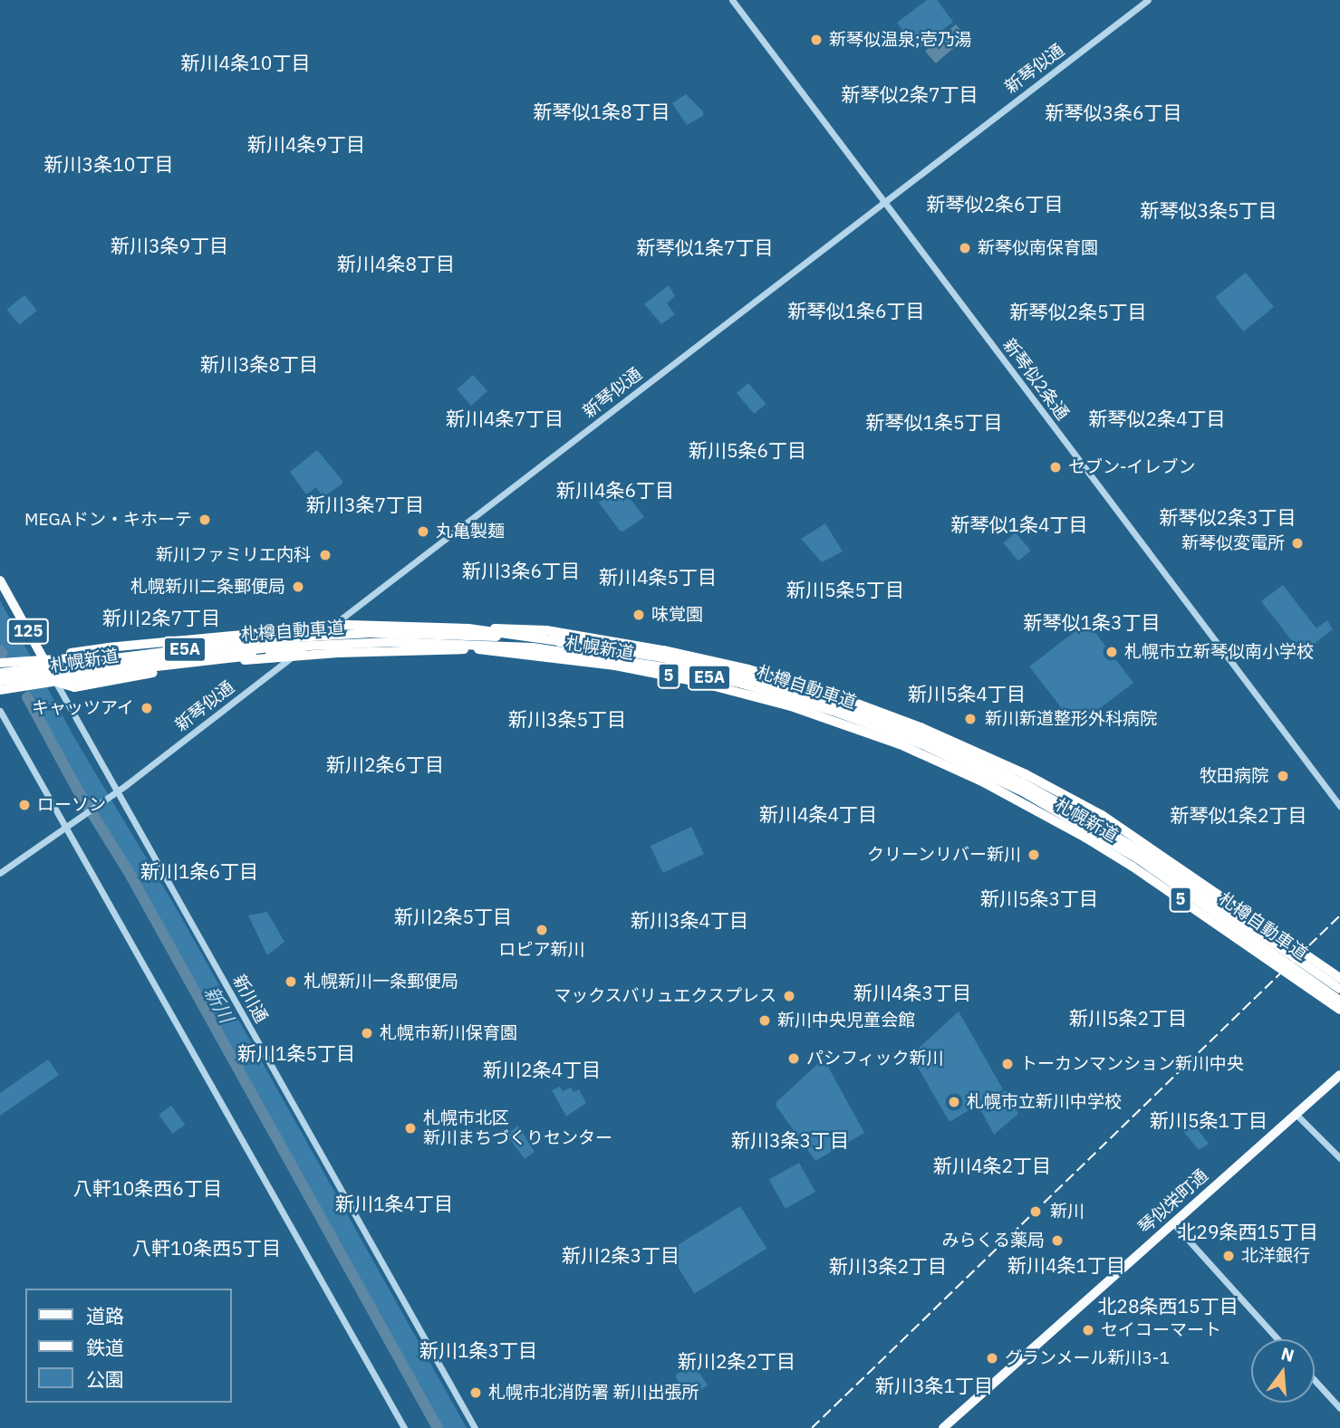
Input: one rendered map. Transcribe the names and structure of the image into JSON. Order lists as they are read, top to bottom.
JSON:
{
  "streets": {
    "highway": [
      "札樽自動車道",
      "札幌新道",
      "E5A",
      "5"
    ],
    "main road": ["125", "琴似栄町通"],
    "street": ["新琴似通", "新琴似2条通", "新川通"]
  },
  "crossings": [
    ["新琴似通", "新琴似2条通"],
    ["新琴似通", "札幌新道"],
    ["新琴似通", "新川通"],
    ["125", "札幌新道"],
    ["125", "新川通"],
    ["札幌新道", "新川通"]
  ],
  "districts": [
    "新川4条10丁目",
    "新琴似2条7丁目",
    "新琴似1条8丁目",
    "新琴似3条6丁目",
    "新川4条9丁目",
    "新川3条10丁目",
    "新琴似2条6丁目",
    "新琴似3条5丁目",
    "新川3条9丁目",
    "新琴似1条7丁目",
    "新川4条8丁目",
    "新琴似1条6丁目",
    "新琴似2条5丁目",
    "新川3条8丁目",
    "新川4条7丁目",
    "新琴似2条4丁目",
    "新琴似1条5丁目",
    "新川5条6丁目",
    "新川4条6丁目",
    "新川3条7丁目",
    "新琴似2条3丁目",
    "新琴似1条4丁目",
    "新川3条6丁目",
    "新川4条5丁目",
    "新川5条5丁目",
    "新川2条7丁目",
    "新琴似1条3丁目",
    "新川5条4丁目",
    "新川3条5丁目",
    "新川2条6丁目",
    "新川4条4丁目",
    "新琴似1条2丁目",
    "新川1条6丁目",
    "新川5条3丁目",
    "新川2条5丁目",
    "新川3条4丁目",
    "新川4条3丁目",
    "新川5条2丁目",
    "新川1条5丁目",
    "新川2条4丁目",
    "新川5条1丁目",
    "新川3条3丁目",
    "新川4条2丁目",
    "八軒10条西6丁目",
    "新川1条4丁目",
    "北29条西15丁目",
    "八軒10条西5丁目",
    "新川2条3丁目",
    "新川4条1丁目",
    "新川3条2丁目",
    "北28条西15丁目",
    "新川1条3丁目",
    "新川2条2丁目",
    "新川3条1丁目"
  ],
  "water": ["新川"],
  "places": [
    "新琴似温泉;壱乃湯",
    "新琴似南保育園",
    "セブン-イレブン",
    "MEGAドン・キホーテ",
    "丸亀製麺",
    "新琴似変電所",
    "新川ファミリエ内科",
    "札幌新川二条郵便局",
    "味覚園",
    "札幌市立新琴似南小学校",
    "キャッツアイ",
    "新川新道整形外科病院",
    "牧田病院",
    "ローソン",
    "クリーンリバー新川",
    "ロピア新川",
    "札幌新川一条郵便局",
    "マックスバリュエクスプレス",
    "新川中央児童会館",
    "札幌市新川保育園",
    "パシフィック新川",
    "トーカンマンション新川中央",
    "札幌市立新川中学校",
    "札幌市北区 新川まちづくりセンター",
    "新川",
    "みらくる薬局",
    "北洋銀行",
    "セイコーマート",
    "グランメール新川3-1",
    "札幌市北消防署 新川出張所"
  ],
  "legend": ["道路", "鉄道", "公園"],
  "north": "top"
}
